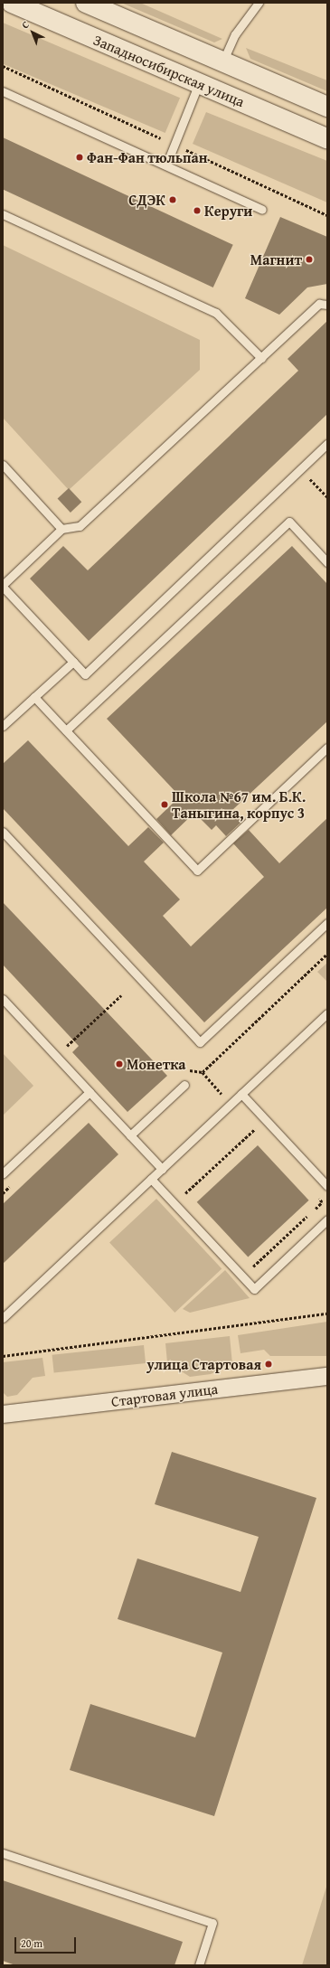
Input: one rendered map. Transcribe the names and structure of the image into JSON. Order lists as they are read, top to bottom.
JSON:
{
  "streets": {
    "main road": ["Западносибирская улица"],
    "street": ["Стартовая улица"]
  },
  "places": [
    "Фан-Фан тюльпан",
    "СДЭК",
    "Керуги",
    "Магнит",
    "Школа №67 им. Б.К. Таныгина, корпус 3",
    "Монетка",
    "улица Стартовая"
  ],
  "scale_bar": "20 m",
  "north": "top left"
}
